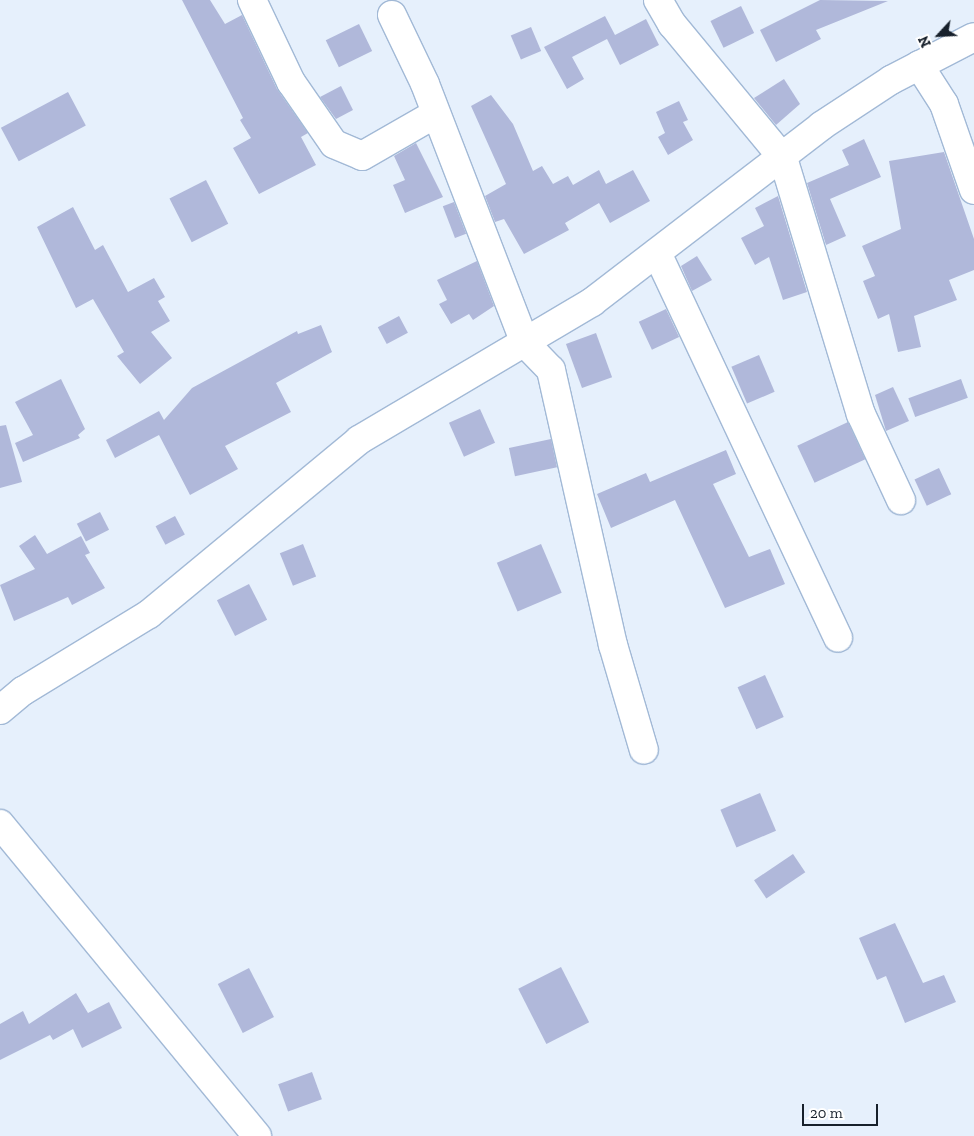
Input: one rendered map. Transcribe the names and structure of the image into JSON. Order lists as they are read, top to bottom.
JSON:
{
  "scale_bar": "20 m",
  "north": "bottom left"
}
